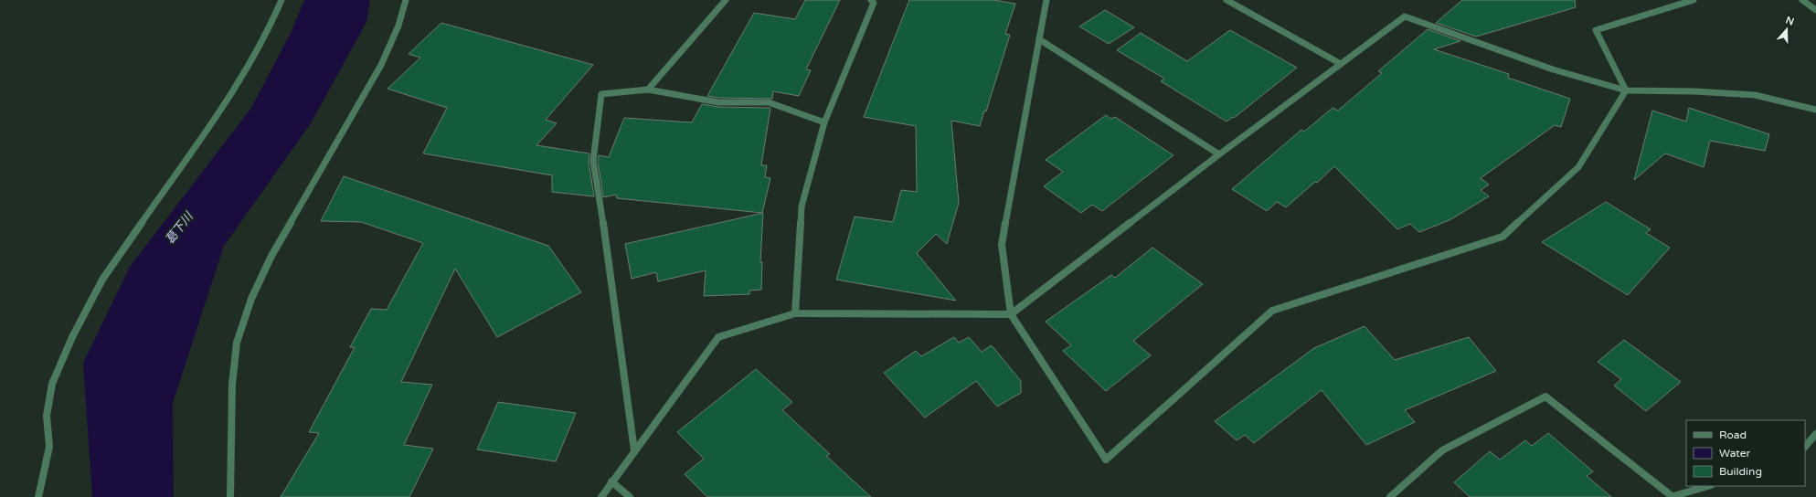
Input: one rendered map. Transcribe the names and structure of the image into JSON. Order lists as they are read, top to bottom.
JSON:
{
  "water": ["葛下川"],
  "legend": ["Road", "Water", "Building"],
  "north": "top"
}
